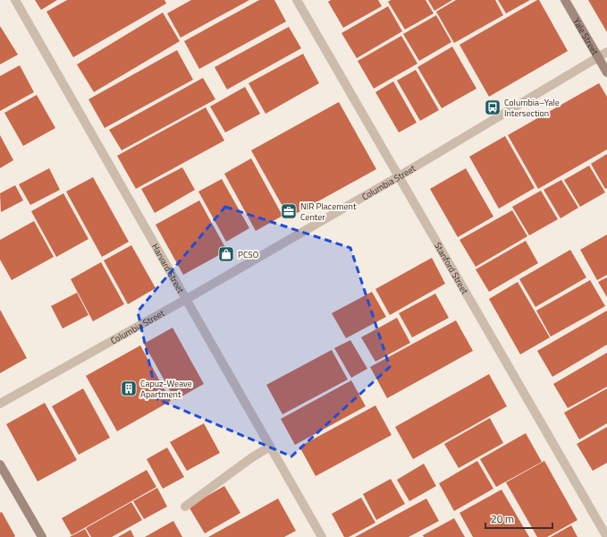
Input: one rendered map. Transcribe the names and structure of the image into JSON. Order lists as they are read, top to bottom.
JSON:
{
  "streets": {
    "street": [
      "Yale Street",
      "Columbia Street",
      "Stanford Street",
      "Harvard Street"
    ]
  },
  "crossings": [
    ["Yale Street", "Columbia Street"],
    ["Columbia Street", "Stanford Street"],
    ["Columbia Street", "Harvard Street"]
  ],
  "places": {
    "bus stop": ["Columbia–Yale Intersection"],
    "office": ["NIR Placement Center"],
    "shop": ["PCSO"],
    "building": ["Capuz-Weave Apartment"]
  },
  "scale_bar": "20 m"
}
